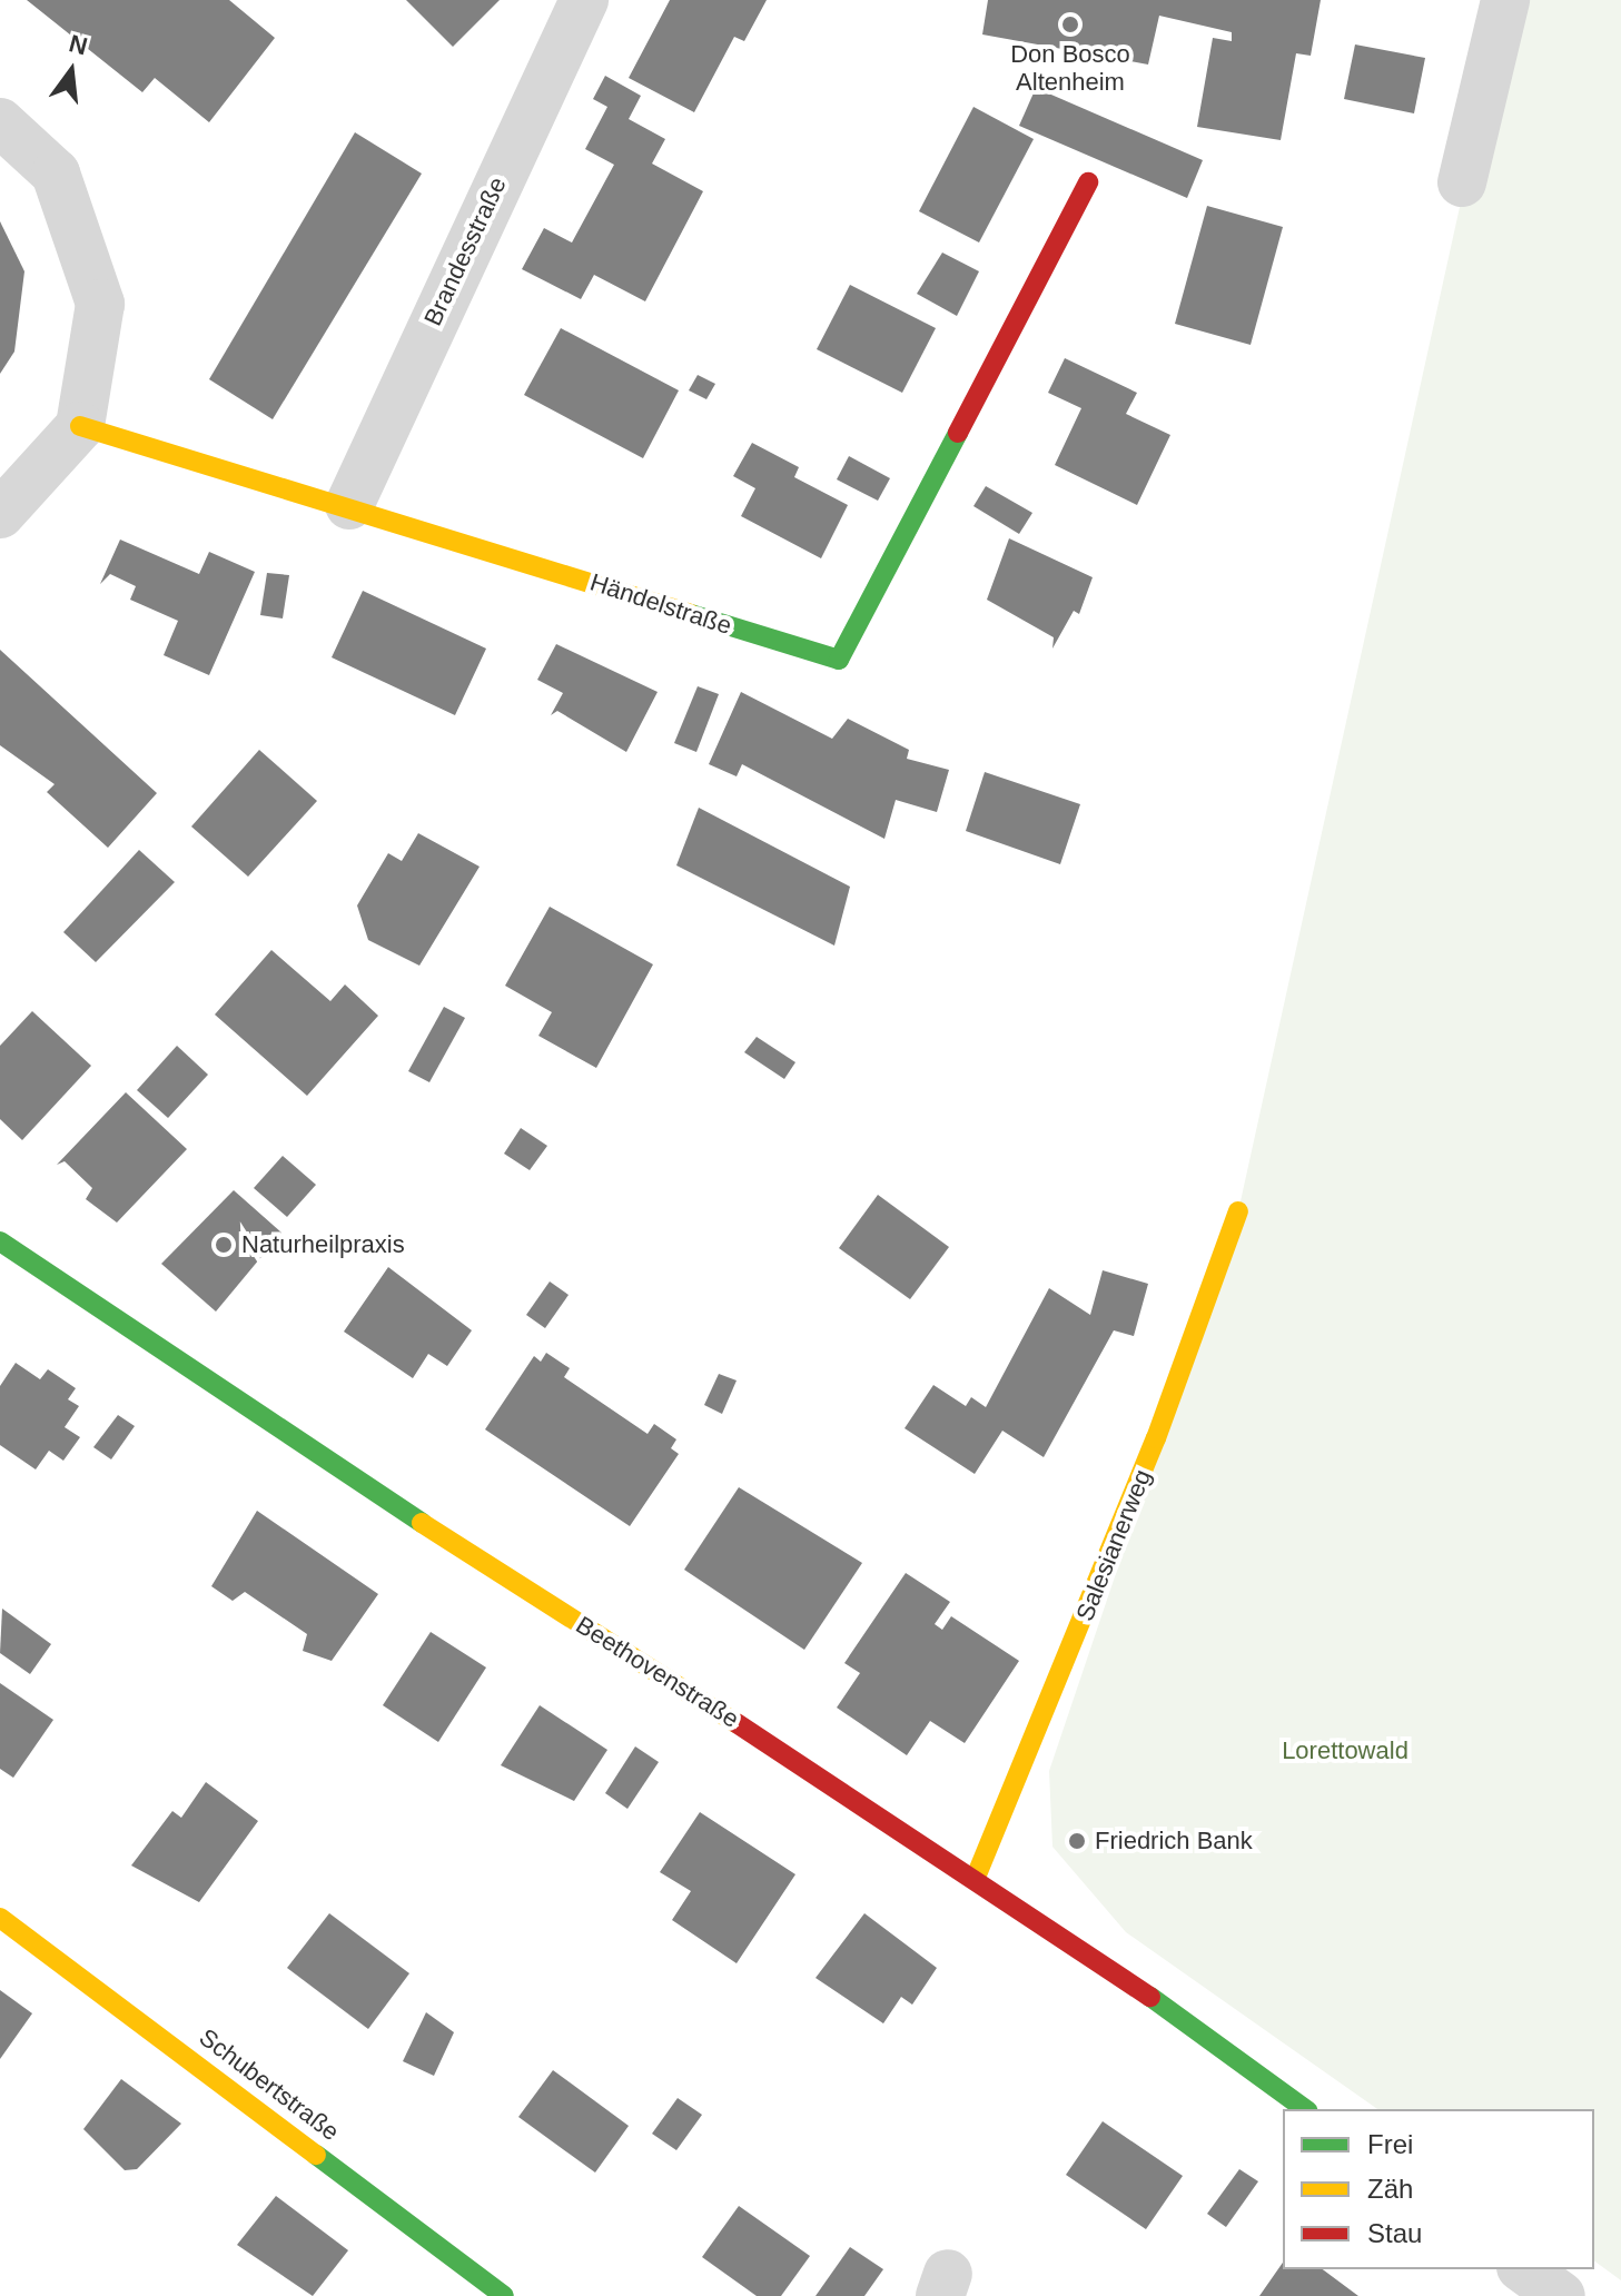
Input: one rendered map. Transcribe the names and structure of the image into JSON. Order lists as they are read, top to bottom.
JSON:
{
  "streets": {
    "street": [
      "Brandesstraße",
      "Händelstraße",
      "Salesianerweg",
      "Beethovenstraße",
      "Schubertstraße"
    ]
  },
  "crossings": [
    ["Brandesstraße", "Händelstraße"],
    ["Salesianerweg", "Beethovenstraße"]
  ],
  "parks": ["Lorettowald"],
  "places": ["Don Bosco Altenheim", "Naturheilpraxis", "Friedrich Bank"],
  "legend": ["Frei", "Zäh", "Stau"],
  "north": "top"
}
